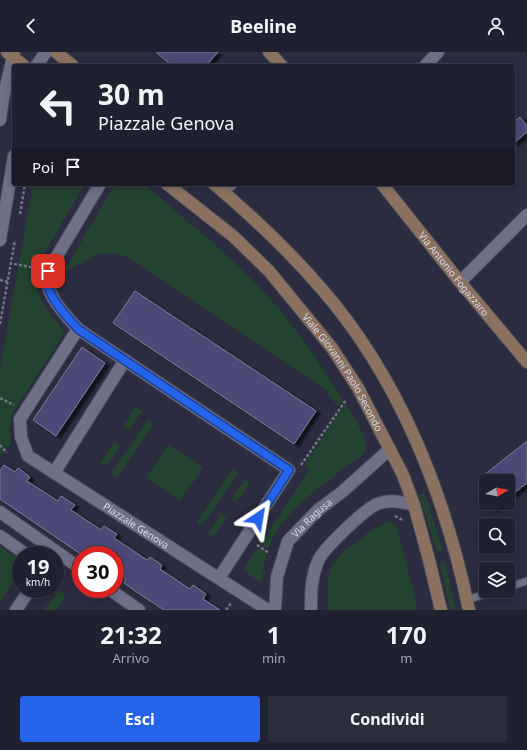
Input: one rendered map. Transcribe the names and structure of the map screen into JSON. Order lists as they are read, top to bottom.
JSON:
{
  "streets": {
    "main road": ["Via Antonio Fogazzaro", "Viale Giovanni Paolo Secondo"],
    "street": ["Via Ragusa", "Piazzale Genova"]
  },
  "crossings": [
    ["Viale Giovanni Paolo Secondo", "Via Ragusa"]
  ],
  "north": "right",
  "page": {
    "header": "Beeline",
    "turn": ["30 m", "Piazzale Genova"],
    "then": "Poi",
    "speed": "19 km/h",
    "limit": "30",
    "eta": [
      "21:32",
      "Arrivo",
      "1",
      "min",
      "170",
      "m"
    ],
    "buttons": ["Esci", "Condividi"]
  }
}
